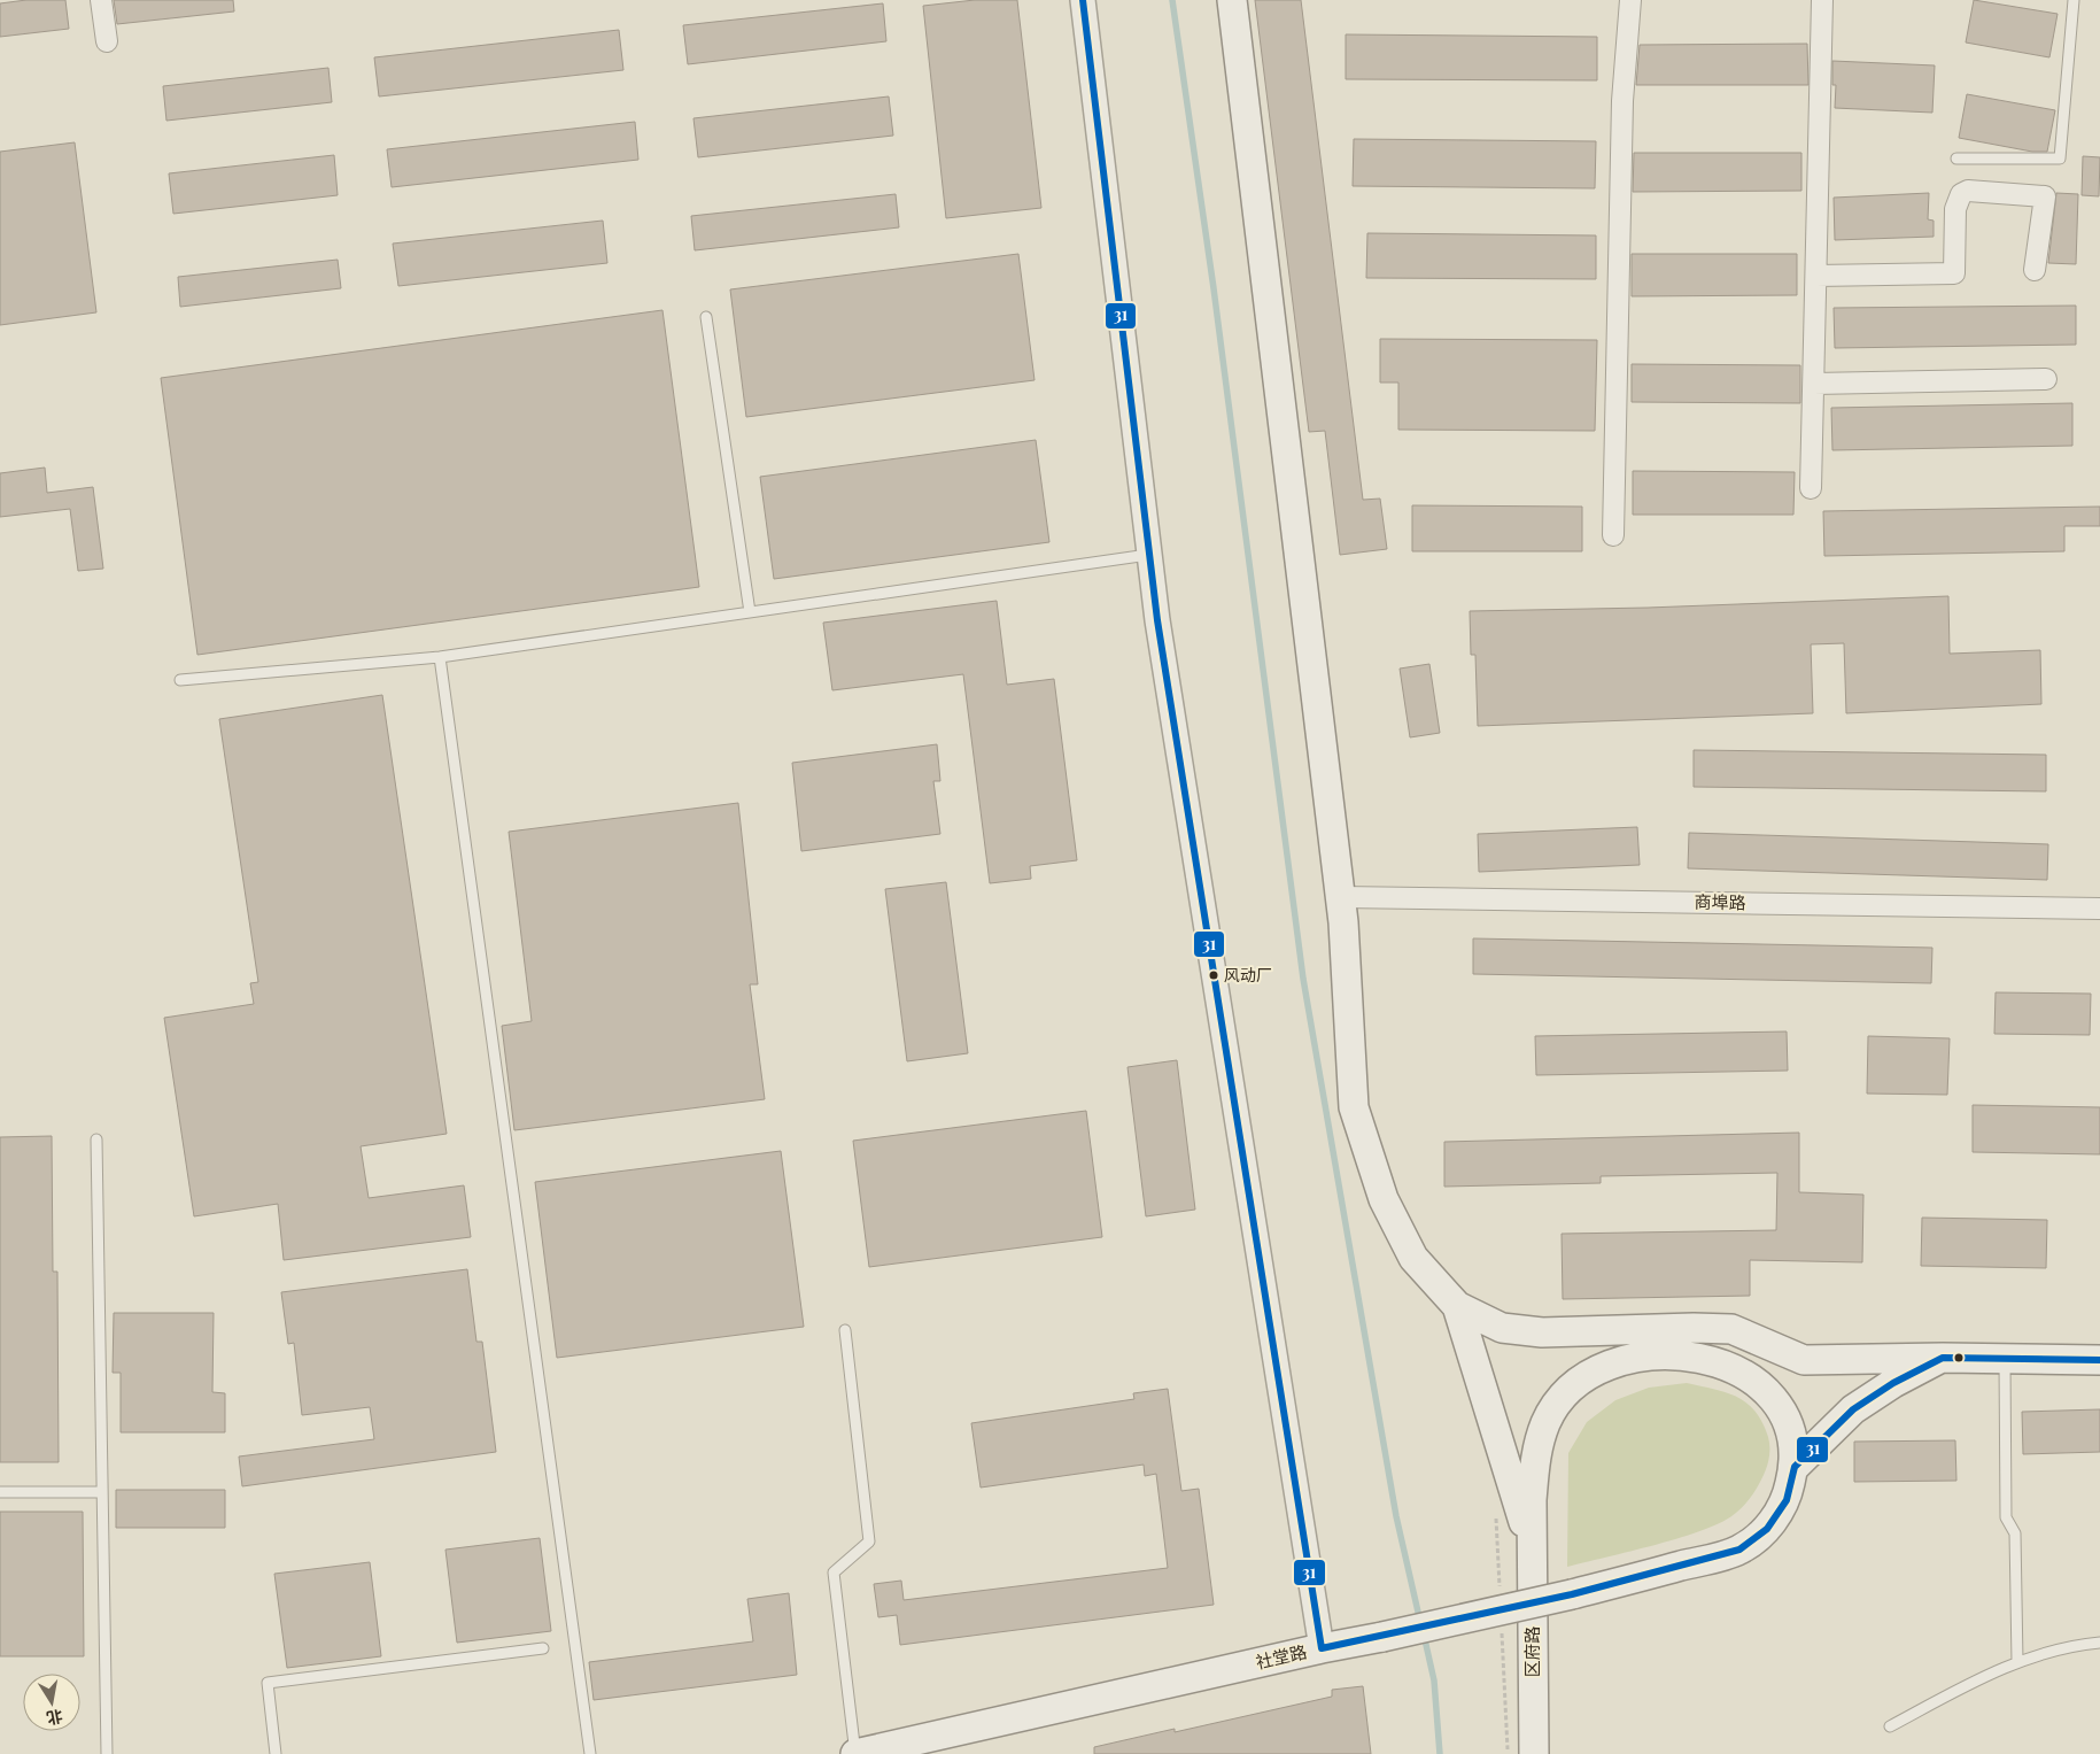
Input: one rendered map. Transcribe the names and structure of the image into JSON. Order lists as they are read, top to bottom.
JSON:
{
  "streets": {
    "main road": ["区府路", "社堂路"],
    "street": ["商埠路"]
  },
  "places": ["风动厂"],
  "lines": ["transit line 31"],
  "north": "bottom"
}
